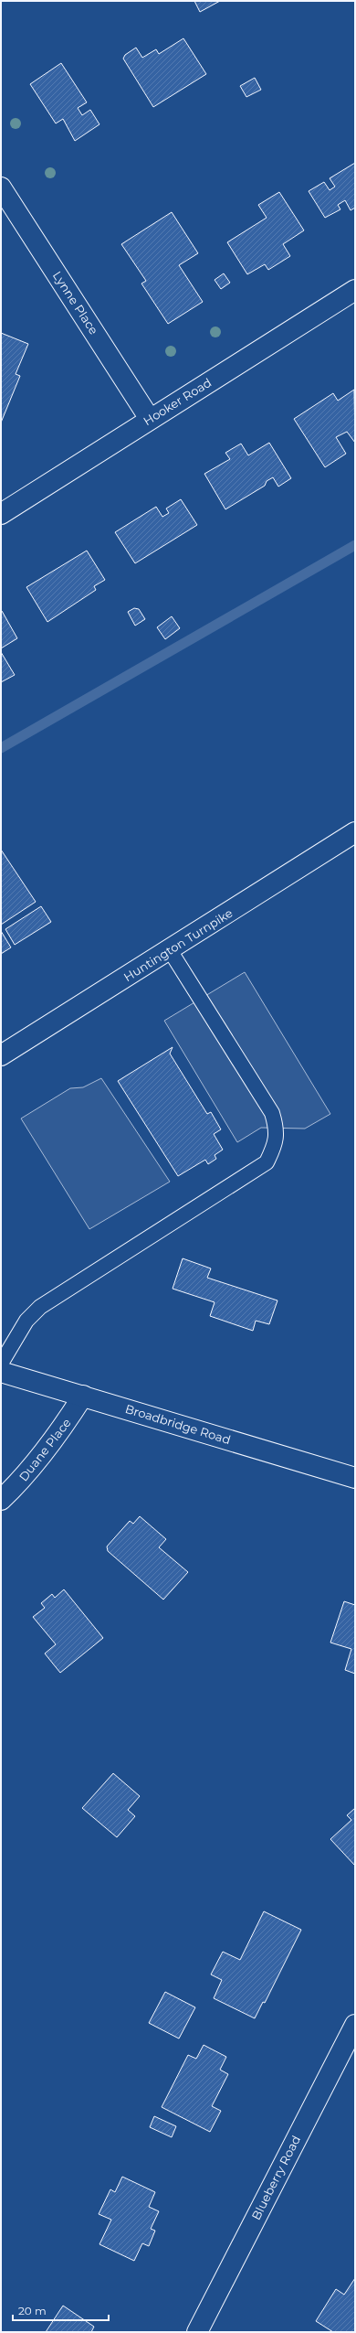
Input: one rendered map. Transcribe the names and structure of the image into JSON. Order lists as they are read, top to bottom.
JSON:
{
  "streets": {
    "street": [
      "Lynne Place",
      "Hooker Road",
      "Huntington Turnpike",
      "Broadbridge Road",
      "Duane Place",
      "Blueberry Road"
    ]
  },
  "crossings": [
    ["Lynne Place", "Hooker Road"],
    ["Broadbridge Road", "Duane Place"]
  ],
  "scale_bar": "20 m"
}
